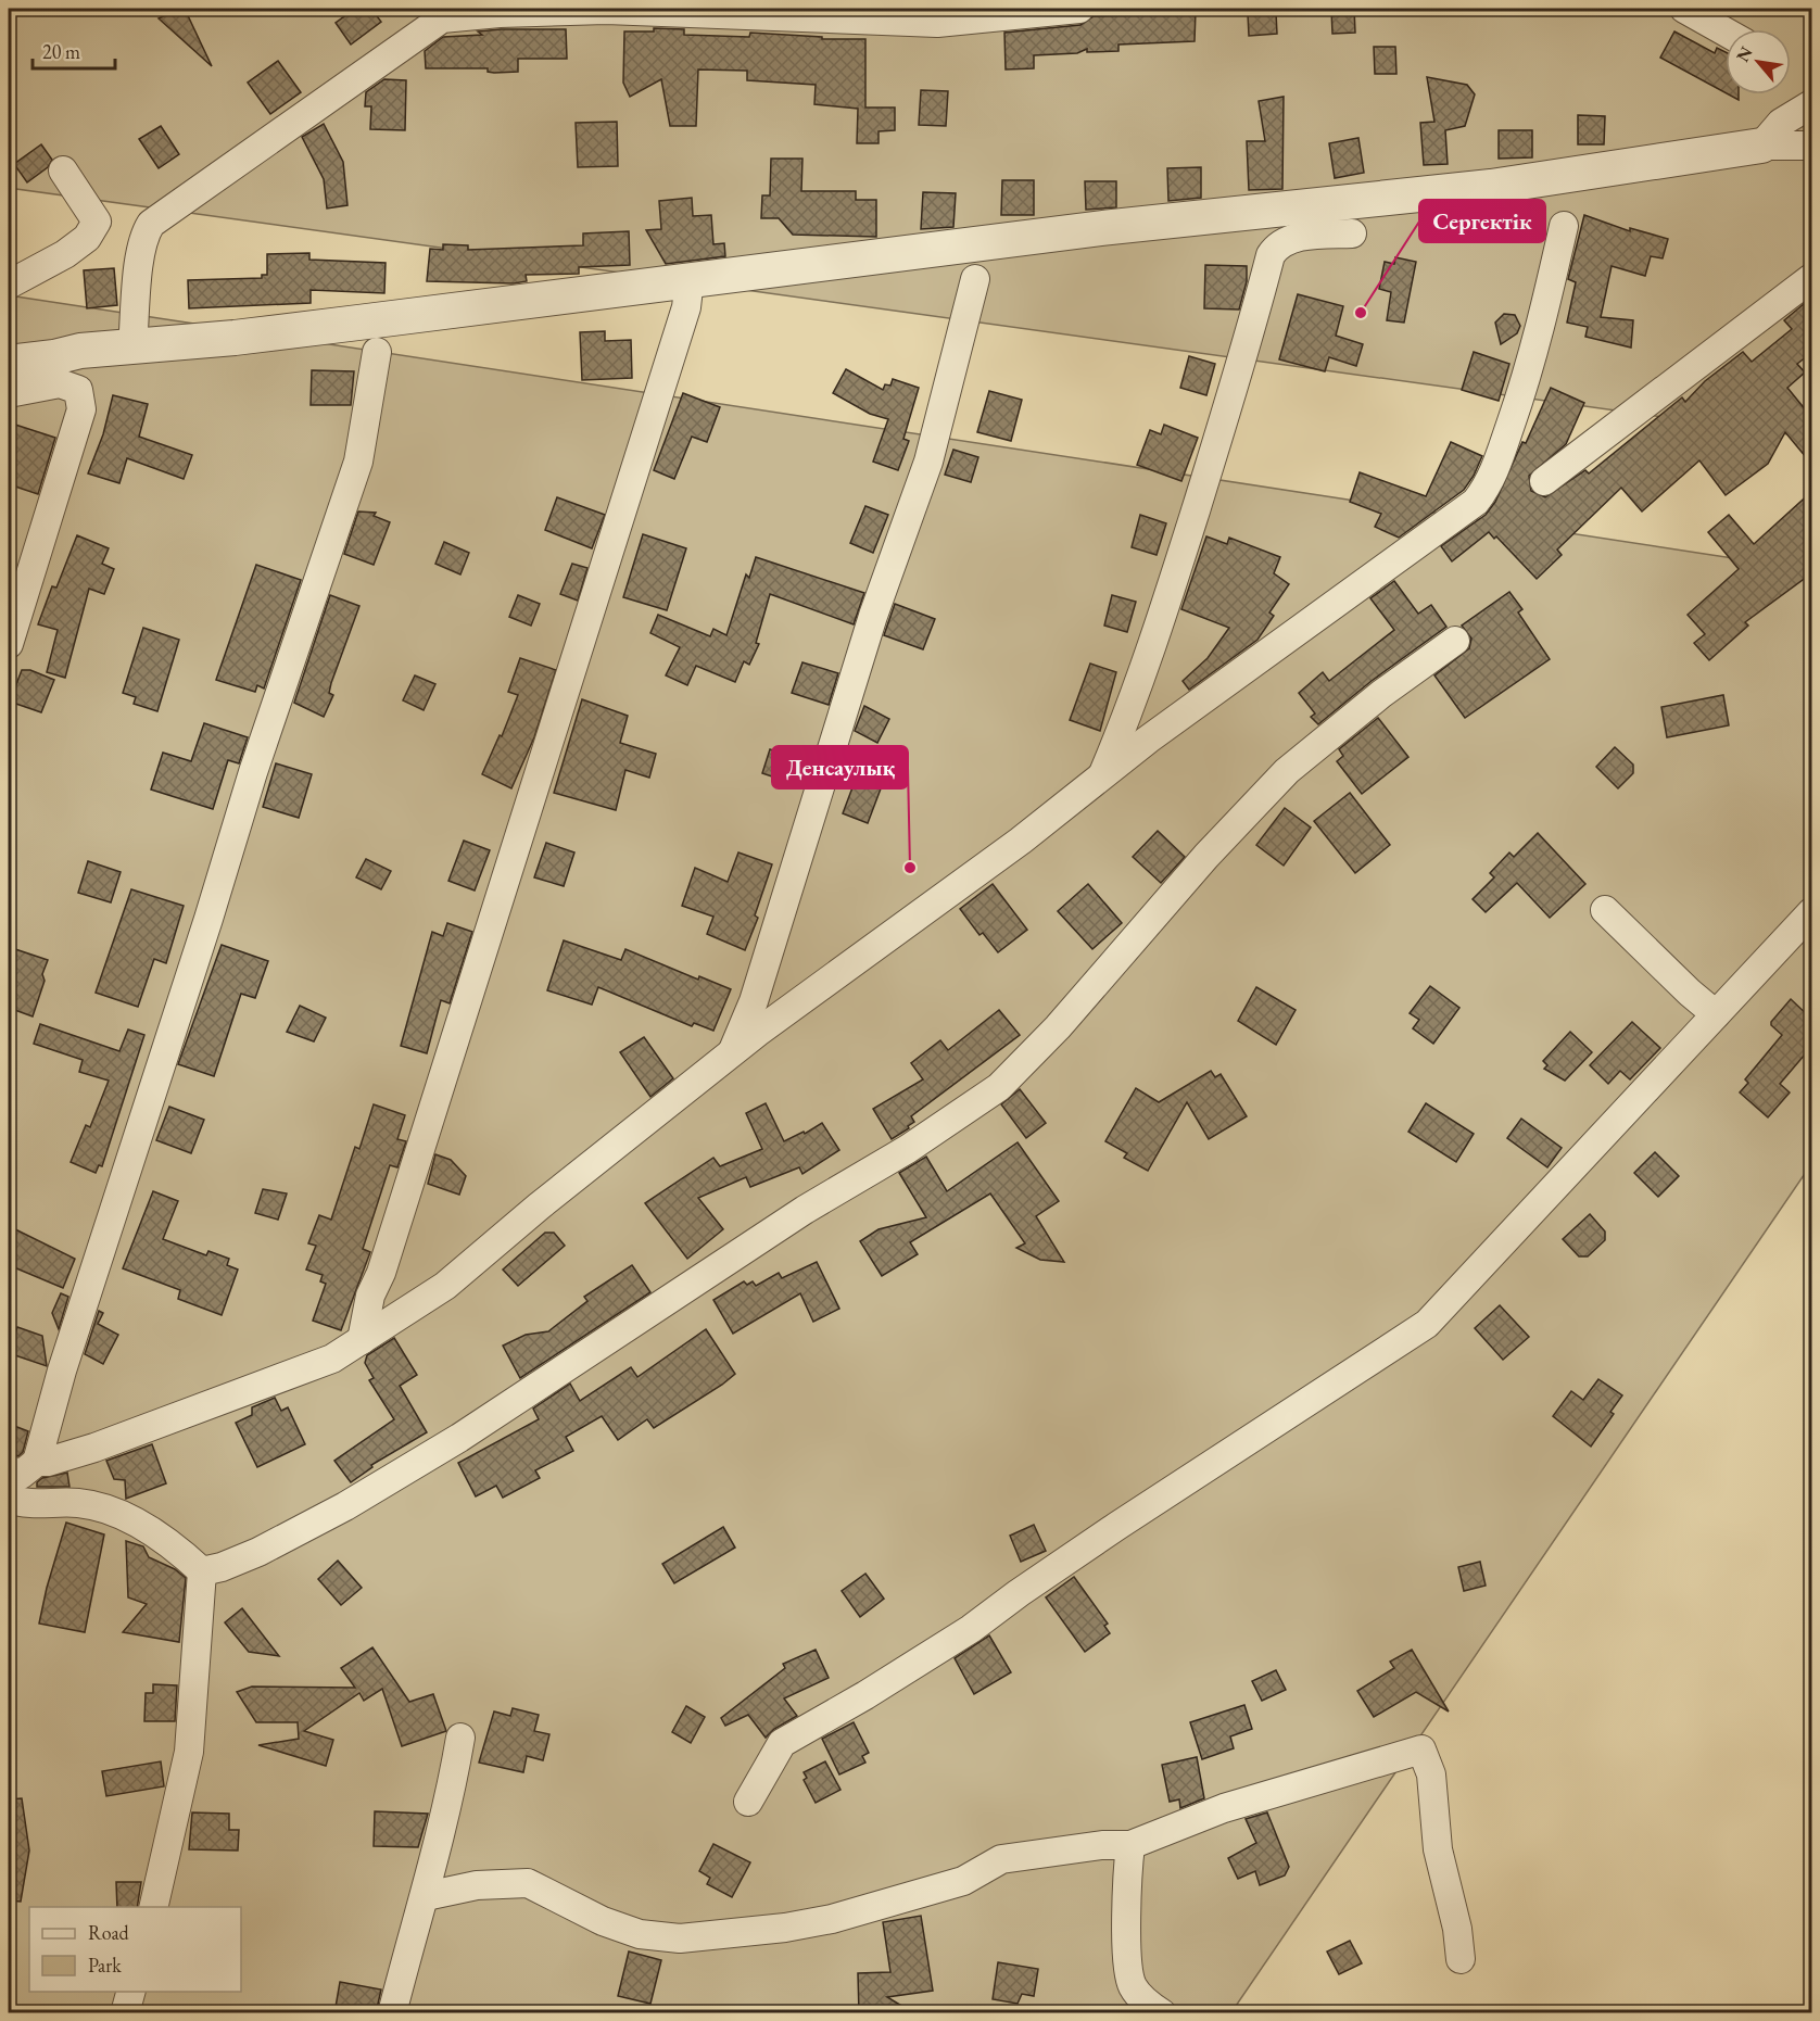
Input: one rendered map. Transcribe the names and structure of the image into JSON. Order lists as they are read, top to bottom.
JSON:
{
  "places": ["Сергектік", "Денсаулық"],
  "legend": ["Road", "Park"],
  "scale_bar": "20 m",
  "north": "top left"
}
